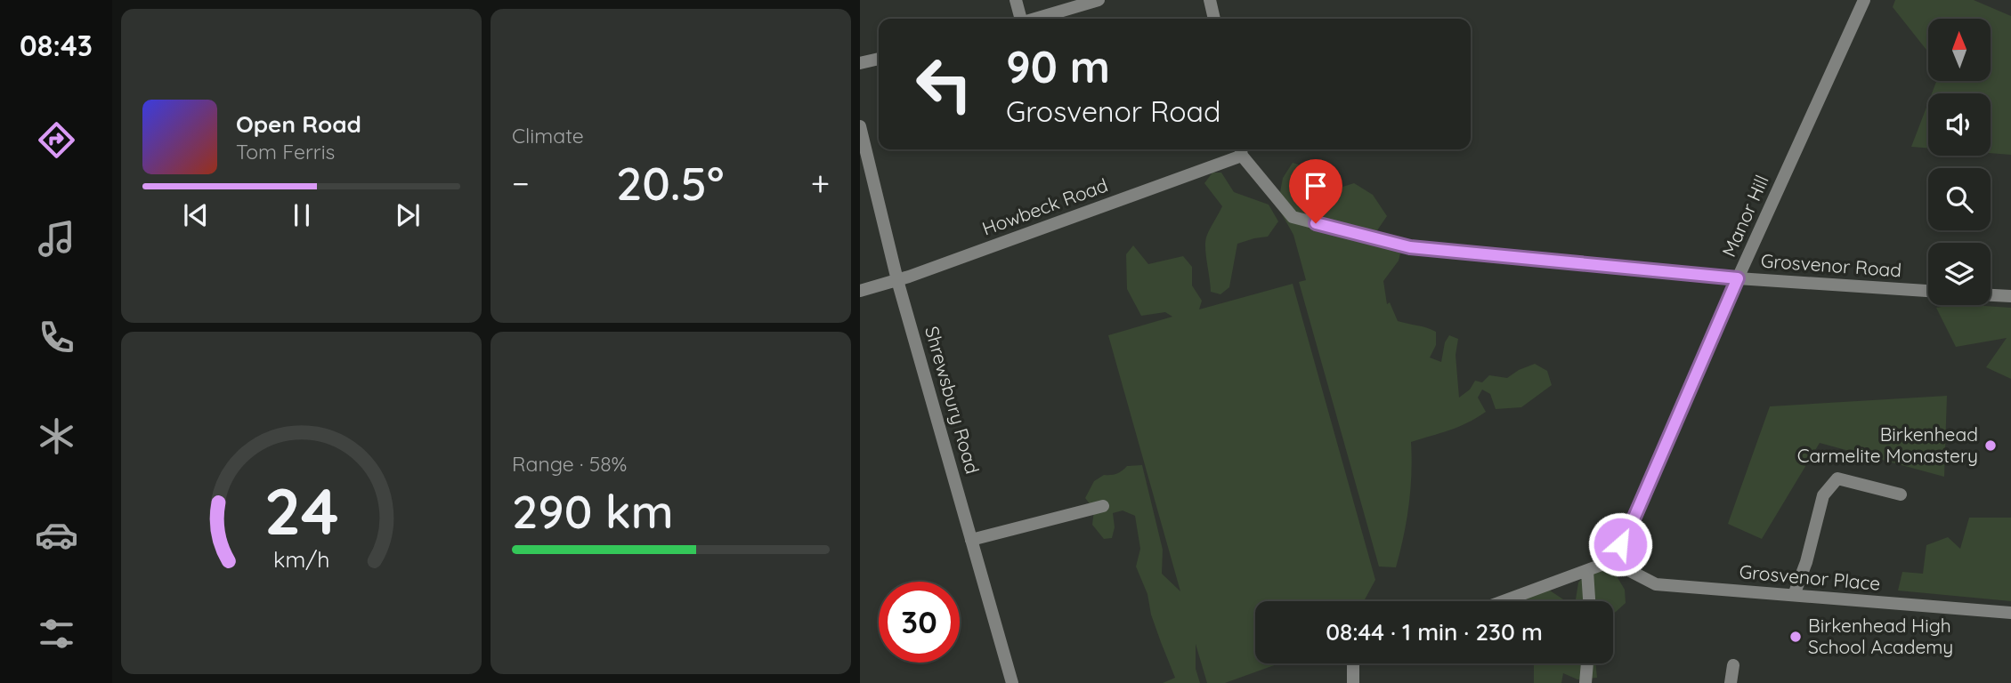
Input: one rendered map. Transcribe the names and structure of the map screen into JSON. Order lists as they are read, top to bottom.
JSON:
{
  "streets": {
    "street": [
      "Howbeck Road",
      "Manor Hill",
      "Grosvenor Road",
      "Shrewsbury Road",
      "Grosvenor Place"
    ]
  },
  "crossings": [
    ["Howbeck Road", "Grosvenor Road"],
    ["Howbeck Road", "Shrewsbury Road"],
    ["Manor Hill", "Grosvenor Road"],
    ["Manor Hill", "Grosvenor Place"]
  ],
  "places": ["Birkenhead Carmelite Monastery", "Birkenhead High School Academy"],
  "north": "top",
  "page": {
    "tabs": "08:43",
    "tile": [
      "Climate",
      ["Range · 58%", "290 km"]
    ],
    "turn": ["90 m", "Grosvenor Road"],
    "song": ["Open Road", "Tom Ferris"],
    "heat": ["−", "20.5°", "+"],
    "limit": "30",
    "trip": "08:44 · 1 min · 230 m",
    "gauge": ["24", "km/h"]
  }
}
